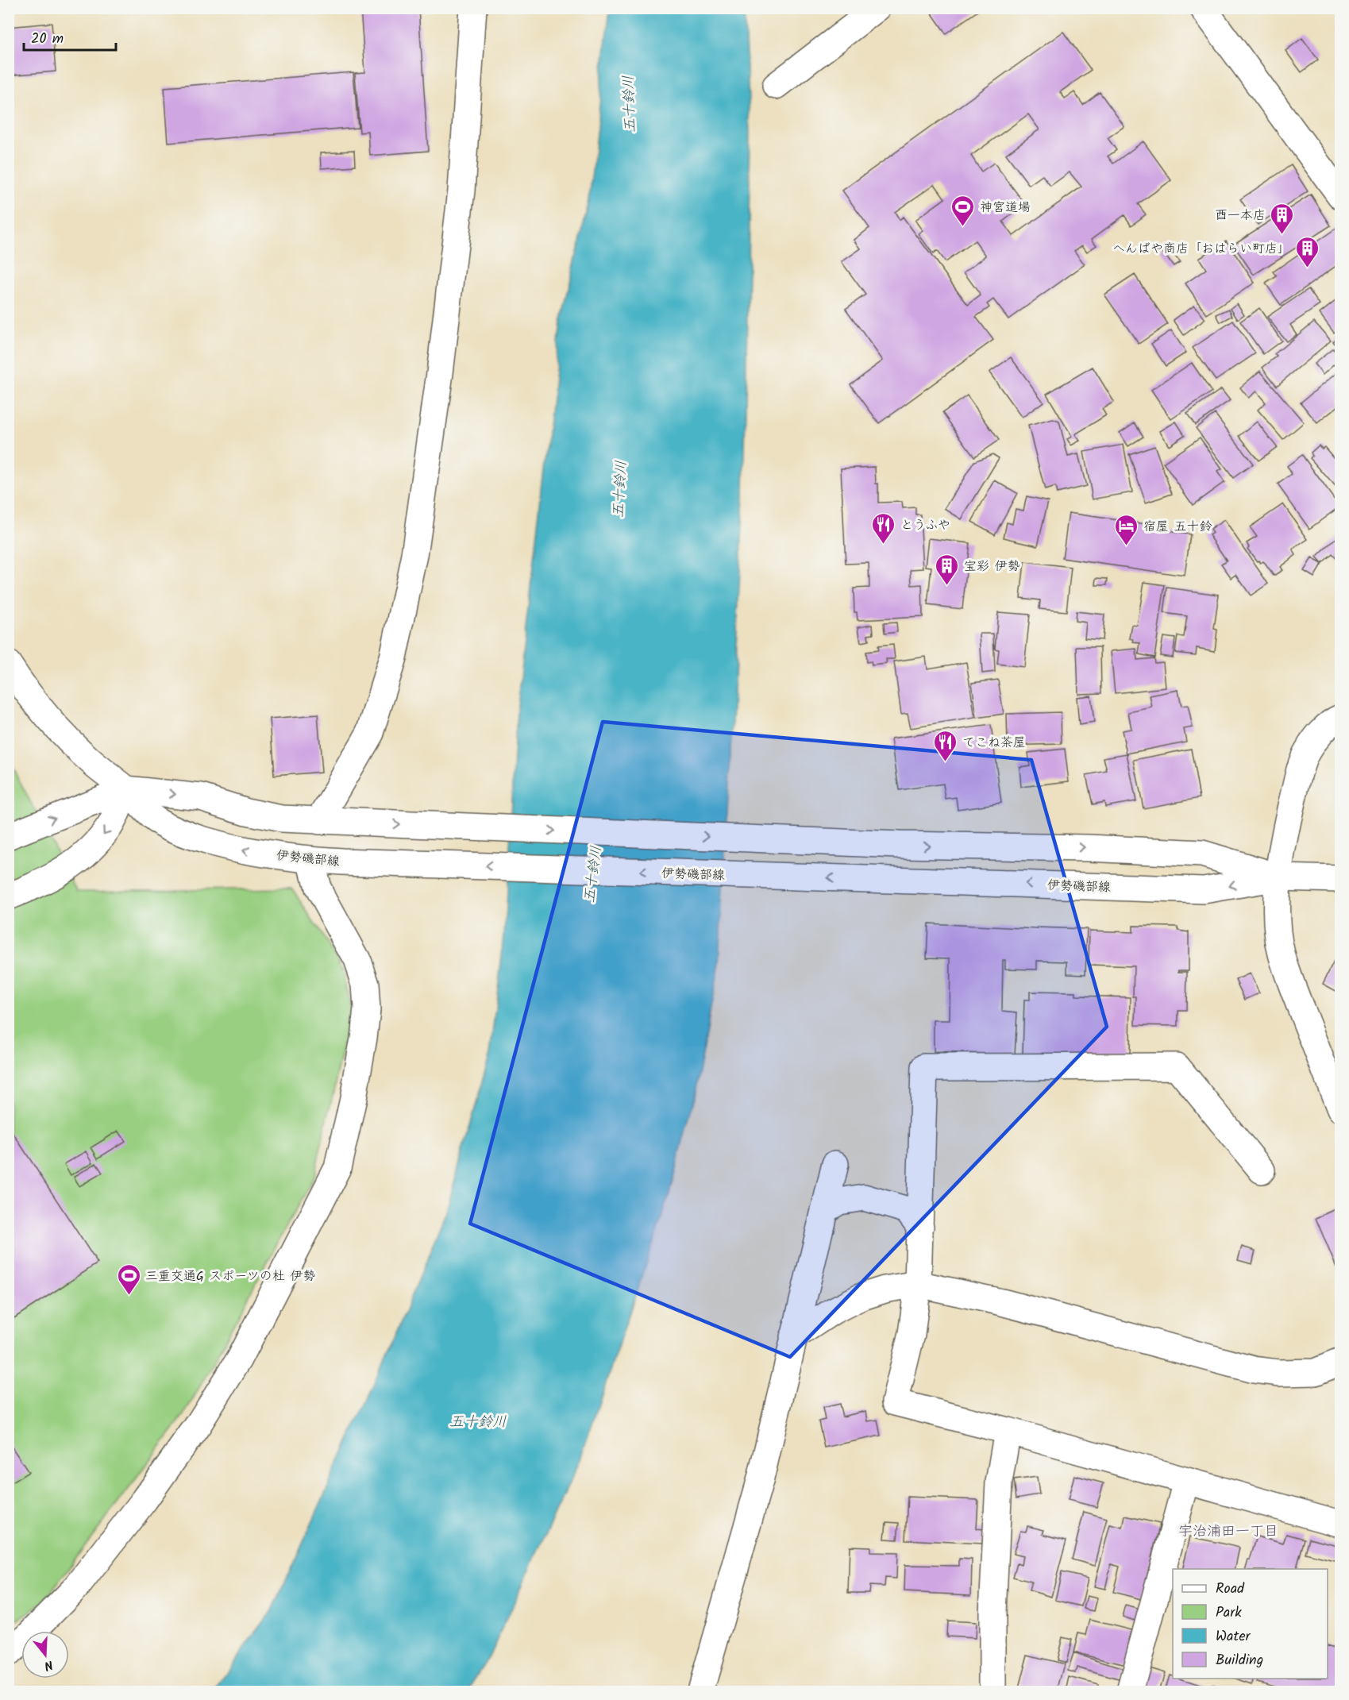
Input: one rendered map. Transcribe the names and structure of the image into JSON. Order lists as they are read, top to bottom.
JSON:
{
  "streets": {
    "street": ["伊勢磯部線"]
  },
  "districts": ["宇治浦田一丁目"],
  "water": ["五十鈴川"],
  "places": {
    "sports": ["神宮道場", "三重交通G スポーツの杜 伊勢"],
    "building": ["酉一本店", "へんばや商店「おはらい町店」", "宝彩 伊勢"],
    "restaurant": ["とうふや", "てこね茶屋"],
    "hotel": ["宿屋 五十鈴"]
  },
  "legend": [
    "Road",
    "Park",
    "Water",
    "Building"
  ],
  "scale_bar": "20 m",
  "north": "bottom"
}
